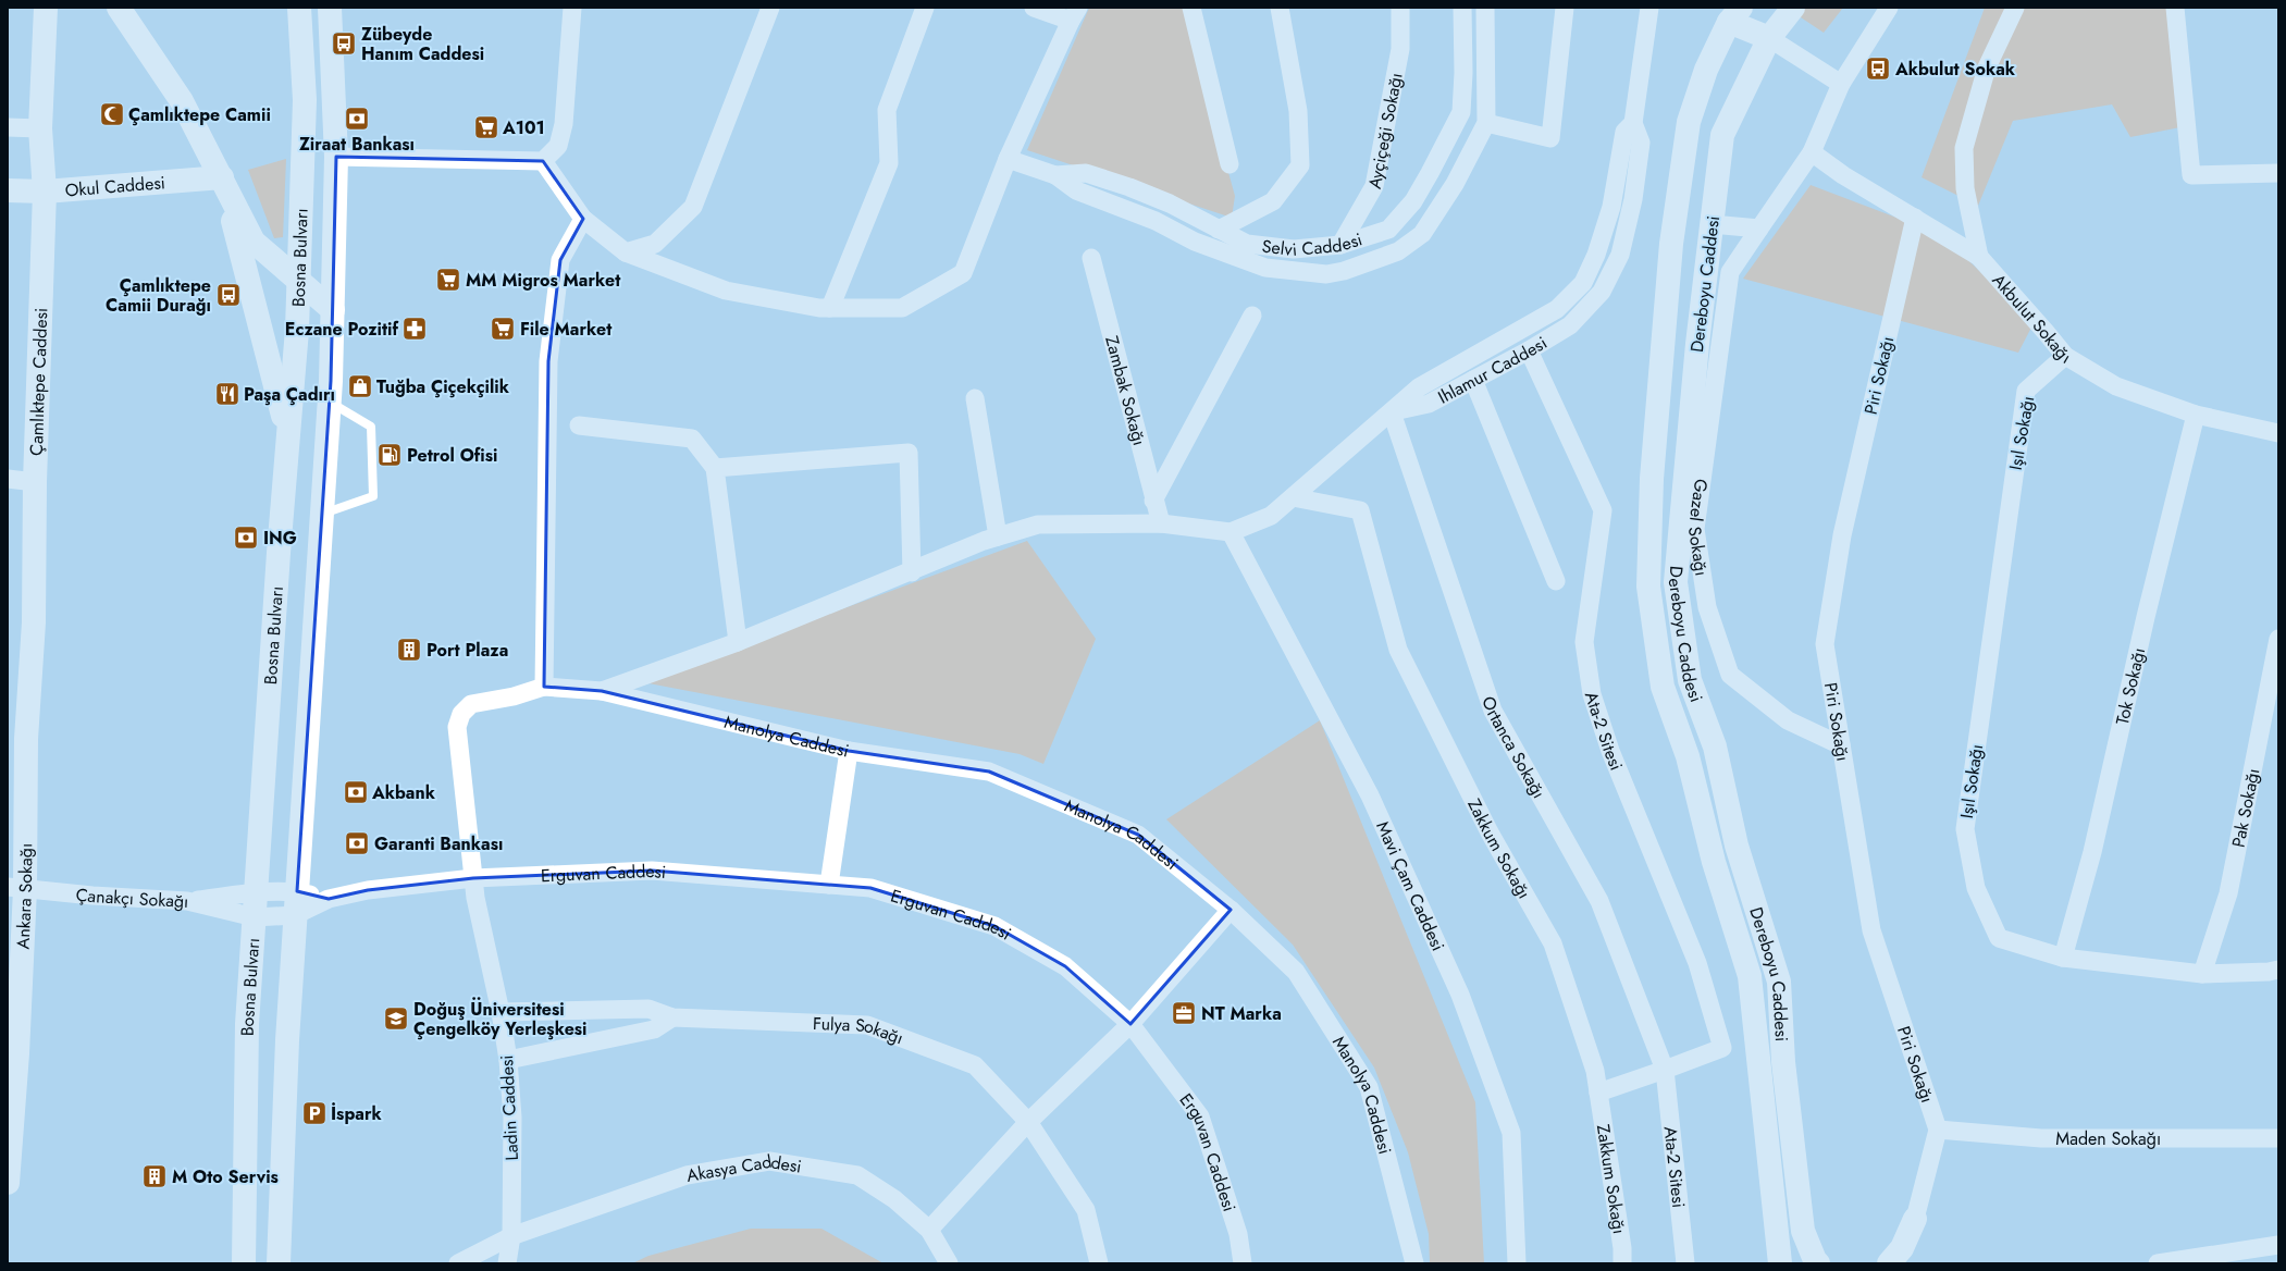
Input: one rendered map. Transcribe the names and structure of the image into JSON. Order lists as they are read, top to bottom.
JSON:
{
  "streets": {
    "main road": [
      "Okul Caddesi",
      "Bosna Bulvarı",
      "Dereboyu Caddesi",
      "Çamlıktepe Caddesi",
      "Ankara Sokağı"
    ],
    "street": [
      "Ayçiçeği Sokağı",
      "Selvi Caddesi",
      "Akbulut Sokağı",
      "Ihlamur Caddesi",
      "Piri Sokağı",
      "Zambak Sokağı",
      "Işıl Sokağı",
      "Gazel Sokağı",
      "Tok Sokağı",
      "Ata-2 Sitesi",
      "Manolya Caddesi",
      "Ortanca Sokağı",
      "Pak Sokağı",
      "Zakkum Sokağı",
      "Erguvan Caddesi",
      "Mavi Çam Caddesi",
      "Çanakçı Sokağı",
      "Fulya Sokağı",
      "Ladin Caddesi",
      "Maden Sokağı",
      "Akasya Caddesi"
    ]
  },
  "crossings": [
    ["Ayçiçeği Sokağı", "Selvi Caddesi"],
    ["Okul Caddesi", "Çamlıktepe Caddesi"],
    ["Bosna Bulvarı", "Çanakçı Sokağı"],
    ["Akbulut Sokağı", "Piri Sokağı"],
    ["Akbulut Sokağı", "Işıl Sokağı"],
    ["Akbulut Sokağı", "Gazel Sokağı"],
    ["Akbulut Sokağı", "Tok Sokağı"],
    ["Ihlamur Caddesi", "Ata-2 Sitesi"],
    ["Ihlamur Caddesi", "Ortanca Sokağı"],
    ["Ihlamur Caddesi", "Zakkum Sokağı"],
    ["Ihlamur Caddesi", "Mavi Çam Caddesi"],
    ["Piri Sokağı", "Gazel Sokağı"],
    ["Piri Sokağı", "Maden Sokağı"],
    ["Çamlıktepe Caddesi", "Ankara Sokağı"],
    ["Işıl Sokağı", "Tok Sokağı"],
    ["Işıl Sokağı", "Pak Sokağı"],
    ["Ata-2 Sitesi", "Ortanca Sokağı"],
    ["Ata-2 Sitesi", "Zakkum Sokağı"],
    ["Erguvan Caddesi", "Ladin Caddesi"],
    ["Ankara Sokağı", "Çanakçı Sokağı"],
    ["Fulya Sokağı", "Ladin Caddesi"],
    ["Ladin Caddesi", "Akasya Caddesi"]
  ],
  "places": {
    "bus stop": ["Zübeyde Hanım Caddesi", "Akbulut Sokak", "Çamlıktepe Camii Durağı"],
    "mosque": ["Çamlıktepe Camii"],
    "bank": [
      "Ziraat Bankası",
      "ING",
      "Akbank",
      "Garanti Bankası"
    ],
    "supermarket": ["A101", "MM Migros Market", "File Market"],
    "pharmacy": ["Eczane Pozitif"],
    "shop": ["Tuğba Çiçekçilik"],
    "restaurant": ["Paşa Çadırı"],
    "fuel station": ["Petrol Ofisi"],
    "building": ["Port Plaza", "M Oto Servis"],
    "office": ["NT Marka"],
    "school or university": ["Doğuş Üniversitesi Çengelköy Yerleşkesi"],
    "parking": ["İspark"]
  }
}
